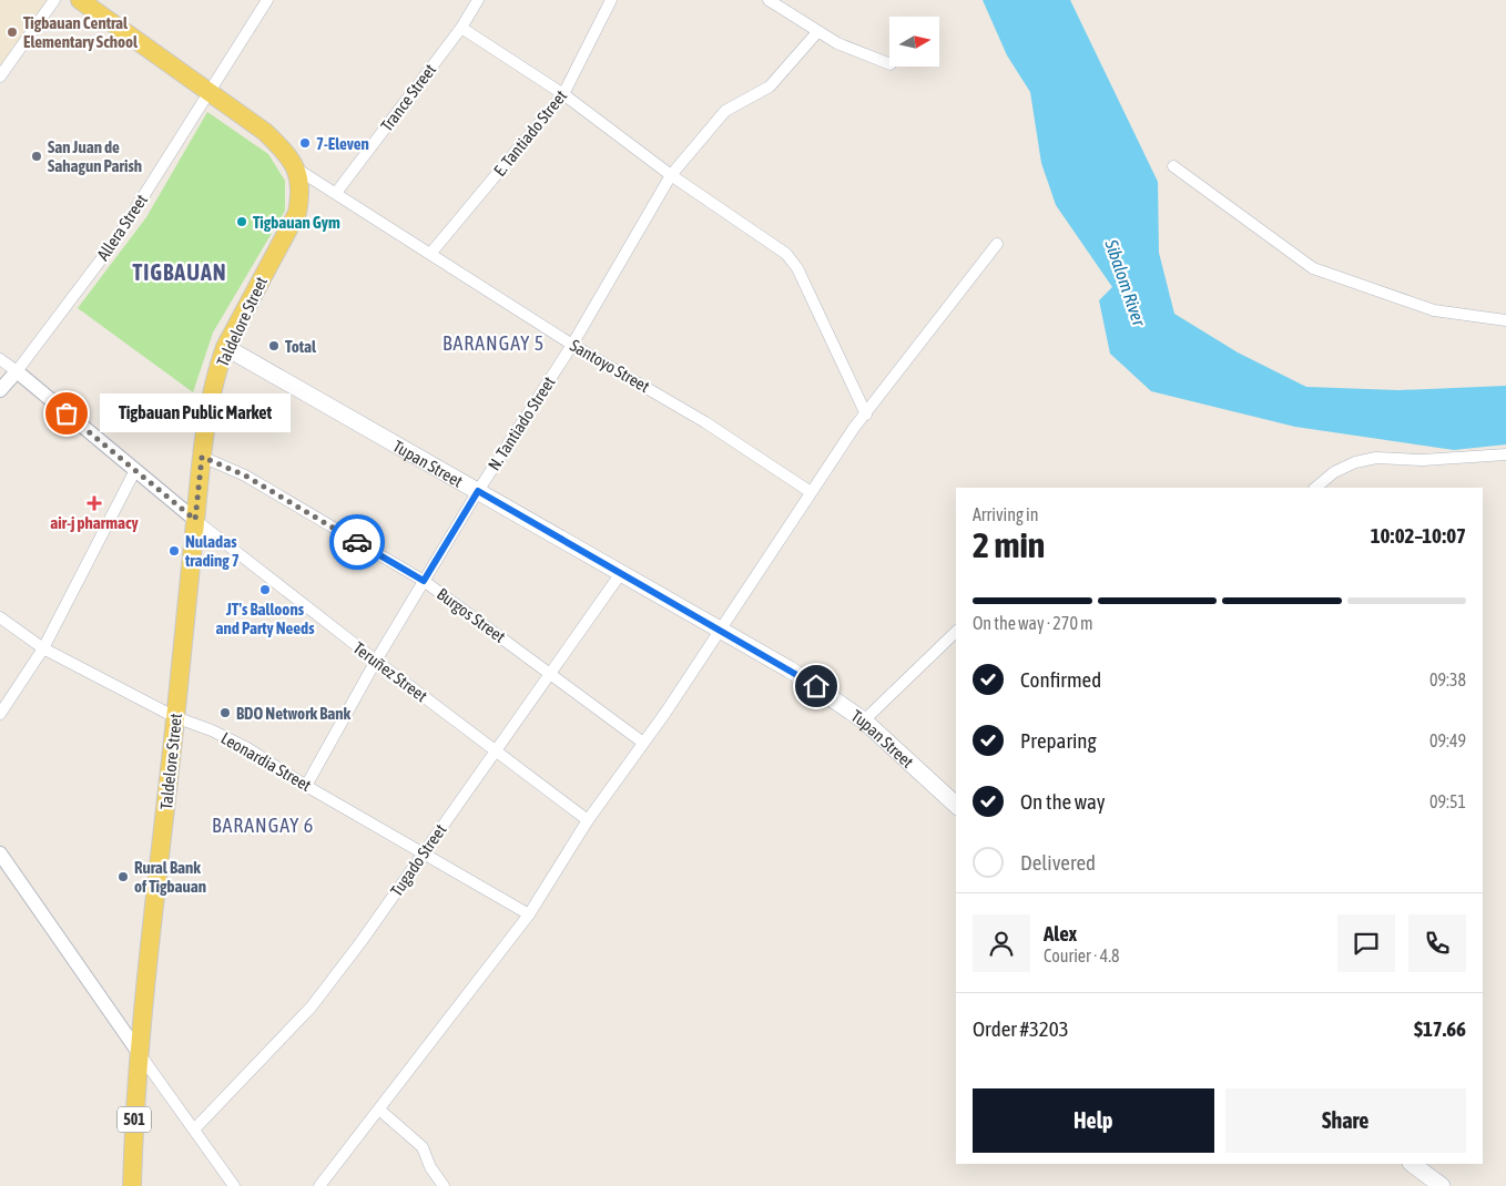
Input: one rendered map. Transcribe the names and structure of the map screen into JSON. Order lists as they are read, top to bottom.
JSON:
{
  "streets": {
    "main road": ["Taldelore Street", "Tupan Street", "501"],
    "street": [
      "Trance Street",
      "E. Tantiado Street",
      "Allera Street",
      "Santoyo Street",
      "N. Tantiado Street",
      "Burgos Street",
      "Teruñez Street",
      "Leonardia Street",
      "Tugado Street"
    ]
  },
  "crossings": [
    ["Trance Street", "Santoyo Street"],
    ["E. Tantiado Street", "Santoyo Street"],
    ["Allera Street", "Taldelore Street"],
    ["Taldelore Street", "Santoyo Street"],
    ["Taldelore Street", "Tupan Street"],
    ["Taldelore Street", "Burgos Street"],
    ["Taldelore Street", "Teruñez Street"],
    ["Taldelore Street", "Leonardia Street"],
    ["Taldelore Street", "501"],
    ["Santoyo Street", "N. Tantiado Street"],
    ["N. Tantiado Street", "Tupan Street"],
    ["N. Tantiado Street", "Burgos Street"],
    ["N. Tantiado Street", "Teruñez Street"],
    ["N. Tantiado Street", "Leonardia Street"],
    ["Tupan Street", "Tugado Street"],
    ["Burgos Street", "Tugado Street"],
    ["Teruñez Street", "Tugado Street"],
    ["Leonardia Street", "Tugado Street"]
  ],
  "districts": ["TIGBAUAN", "BARANGAY 5", "BARANGAY 6"],
  "water": ["Sibalom River"],
  "places": {
    "other": [
      "Tigbauan Central Elementary School",
      "7-Eleven",
      "San Juan de Sahagun Parish",
      "Tigbauan Gym",
      "Total",
      "Tigbauan Public Market",
      "Nuladas trading 7",
      "JT's Balloons and Party Needs",
      "BDO Network Bank",
      "Rural Bank of Tigbauan"
    ],
    "health": ["air-j pharmacy"]
  },
  "north": "right",
  "page": {
    "bubble": "Tigbauan Public Market",
    "heading": ["2 min", "Arriving in", "10:02–10:07"],
    "panel": [
      "Alex",
      "Courier · 4.8",
      "Order #3203",
      "$17.66"
    ],
    "bar": "On the way · 270 m",
    "list": [
      ["Confirmed", "09:38"],
      ["Preparing", "09:49"],
      ["On the way", "09:51"],
      "Delivered"
    ],
    "buttons": ["Help", "Share"]
  }
}
